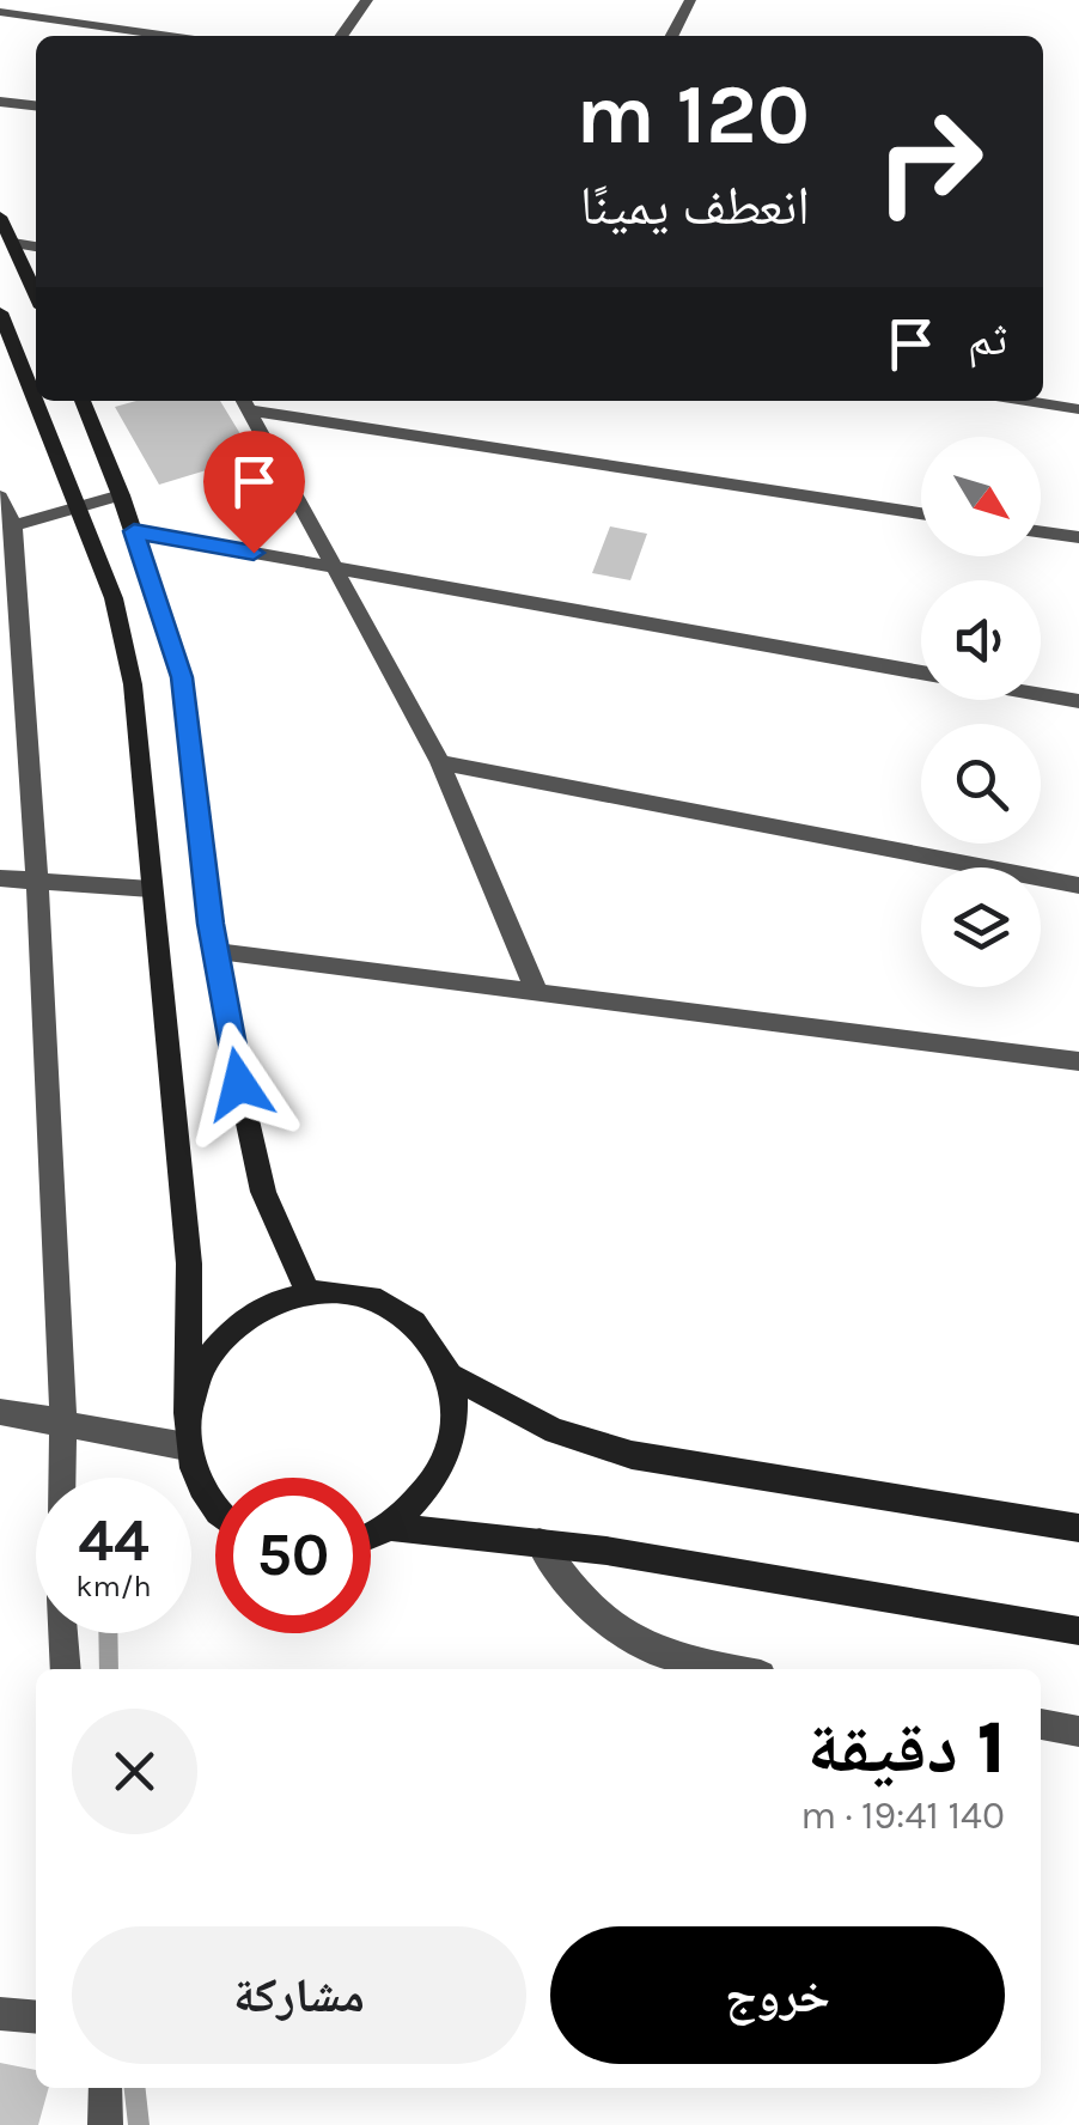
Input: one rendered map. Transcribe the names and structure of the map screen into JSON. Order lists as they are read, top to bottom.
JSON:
{
  "north": "bottom right",
  "page": {
    "turn": ["120 m", "انعطف يمينًا"],
    "then": "ثم",
    "speed": "44 km/h",
    "limit": "50",
    "heading": ["1 دقيقة", "140 m · 19:41"],
    "buttons": ["خروج", "مشاركة"]
  }
}
